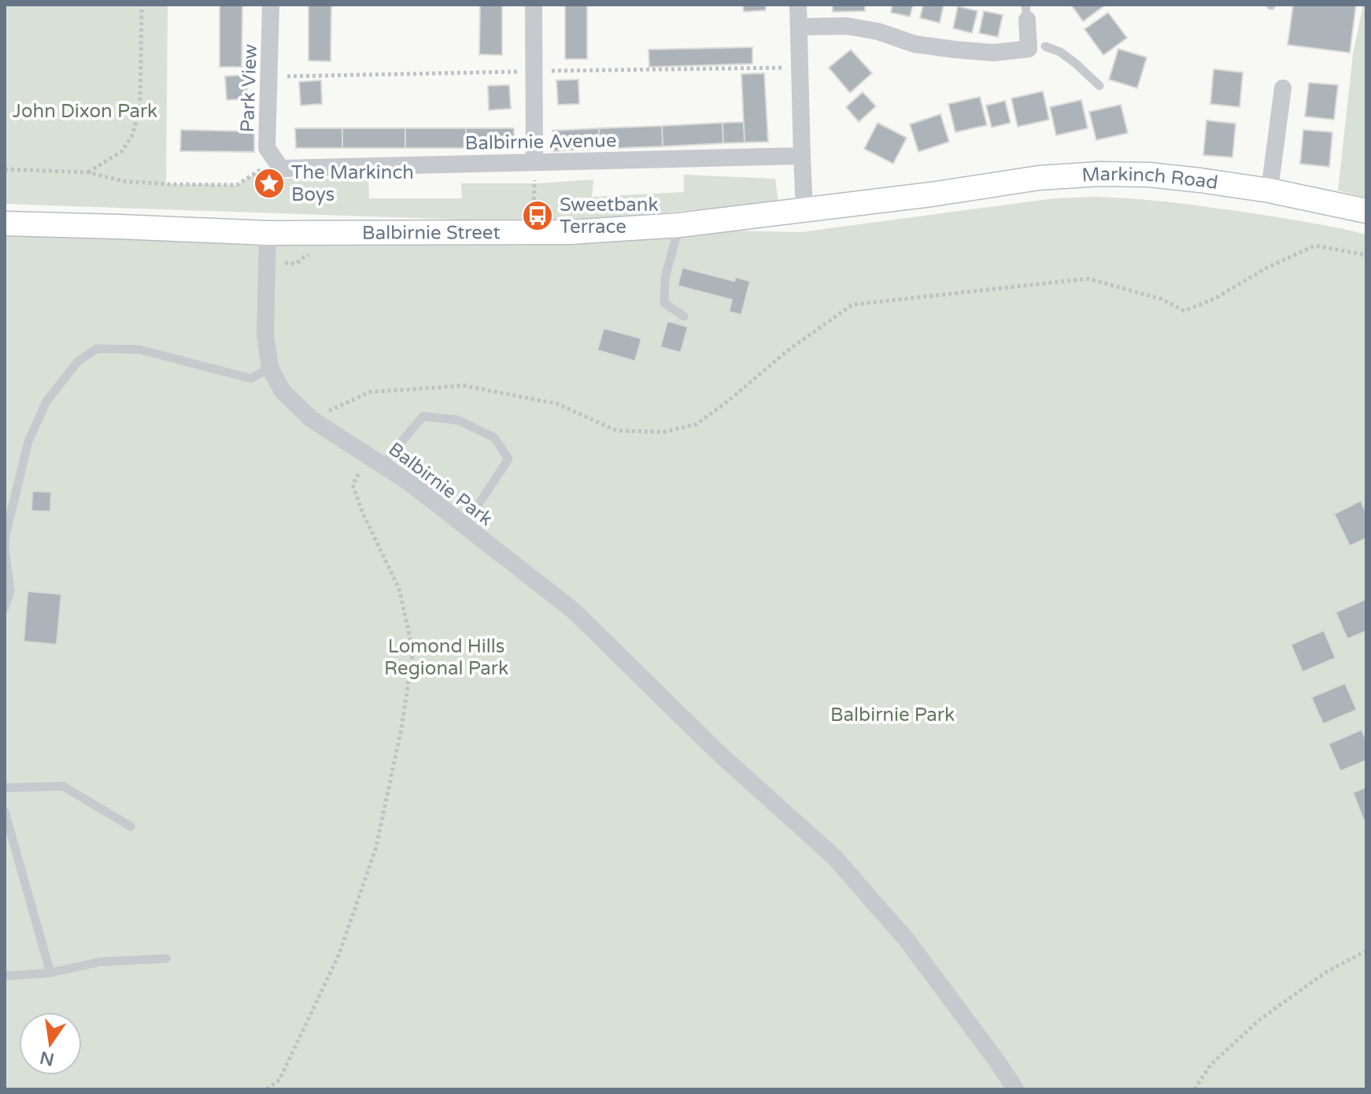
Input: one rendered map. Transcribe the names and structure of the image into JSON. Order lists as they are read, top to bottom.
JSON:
{
  "streets": {
    "main road": ["Markinch Road", "Balbirnie Street"],
    "street": ["Park View", "Balbirnie Avenue", "Balbirnie Park"]
  },
  "crossings": [
    ["Park View", "Balbirnie Avenue"],
    ["Markinch Road", "Balbirnie Street"],
    ["Balbirnie Street", "Balbirnie Park"]
  ],
  "parks": ["John Dixon Park", "Lomond Hills Regional Park", "Balbirnie Park"],
  "places": {
    "place": ["The Markinch Boys"],
    "bus stop": ["Sweetbank Terrace"]
  },
  "north": "bottom"
}
